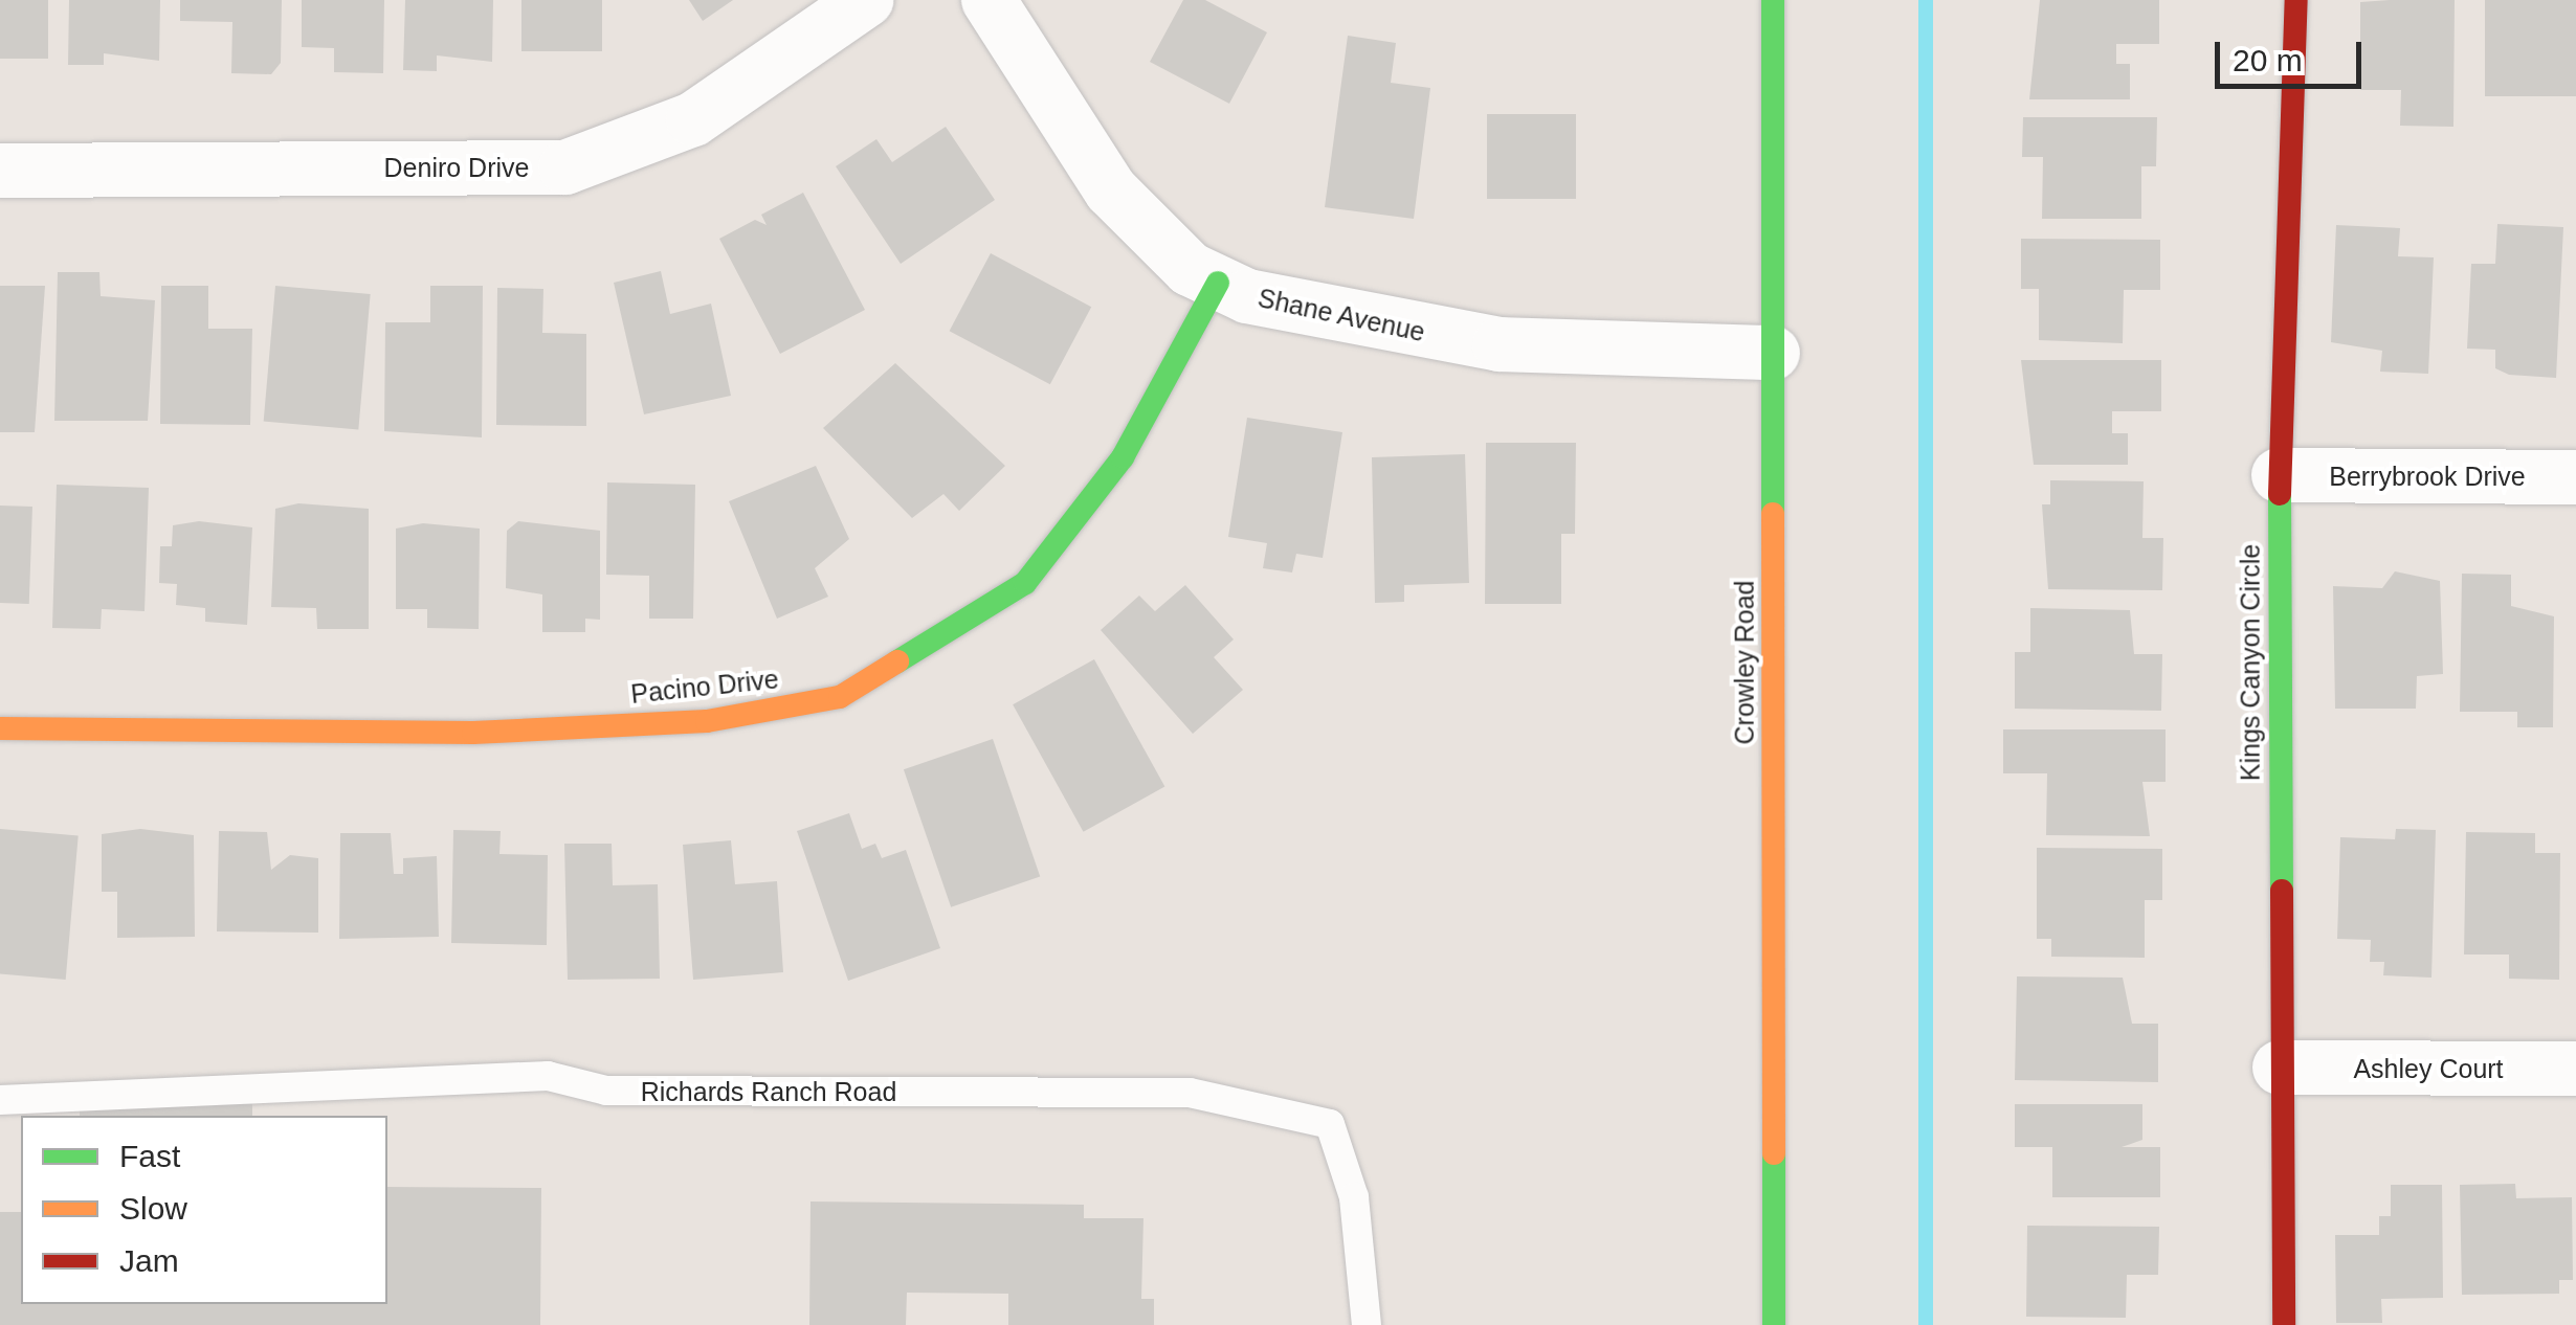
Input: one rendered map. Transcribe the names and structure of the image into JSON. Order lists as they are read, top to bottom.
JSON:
{
  "streets": {
    "street": [
      "Deniro Drive",
      "Shane Avenue",
      "Berrybrook Drive",
      "Crowley Road",
      "Kings Canyon Circle",
      "Pacino Drive",
      "Ashley Court"
    ],
    "lane": ["Richards Ranch Road"]
  },
  "crossings": [
    ["Shane Avenue", "Crowley Road"],
    ["Shane Avenue", "Pacino Drive"],
    ["Berrybrook Drive", "Kings Canyon Circle"],
    ["Kings Canyon Circle", "Ashley Court"]
  ],
  "legend": ["Fast", "Slow", "Jam"],
  "scale_bar": "20 m"
}
